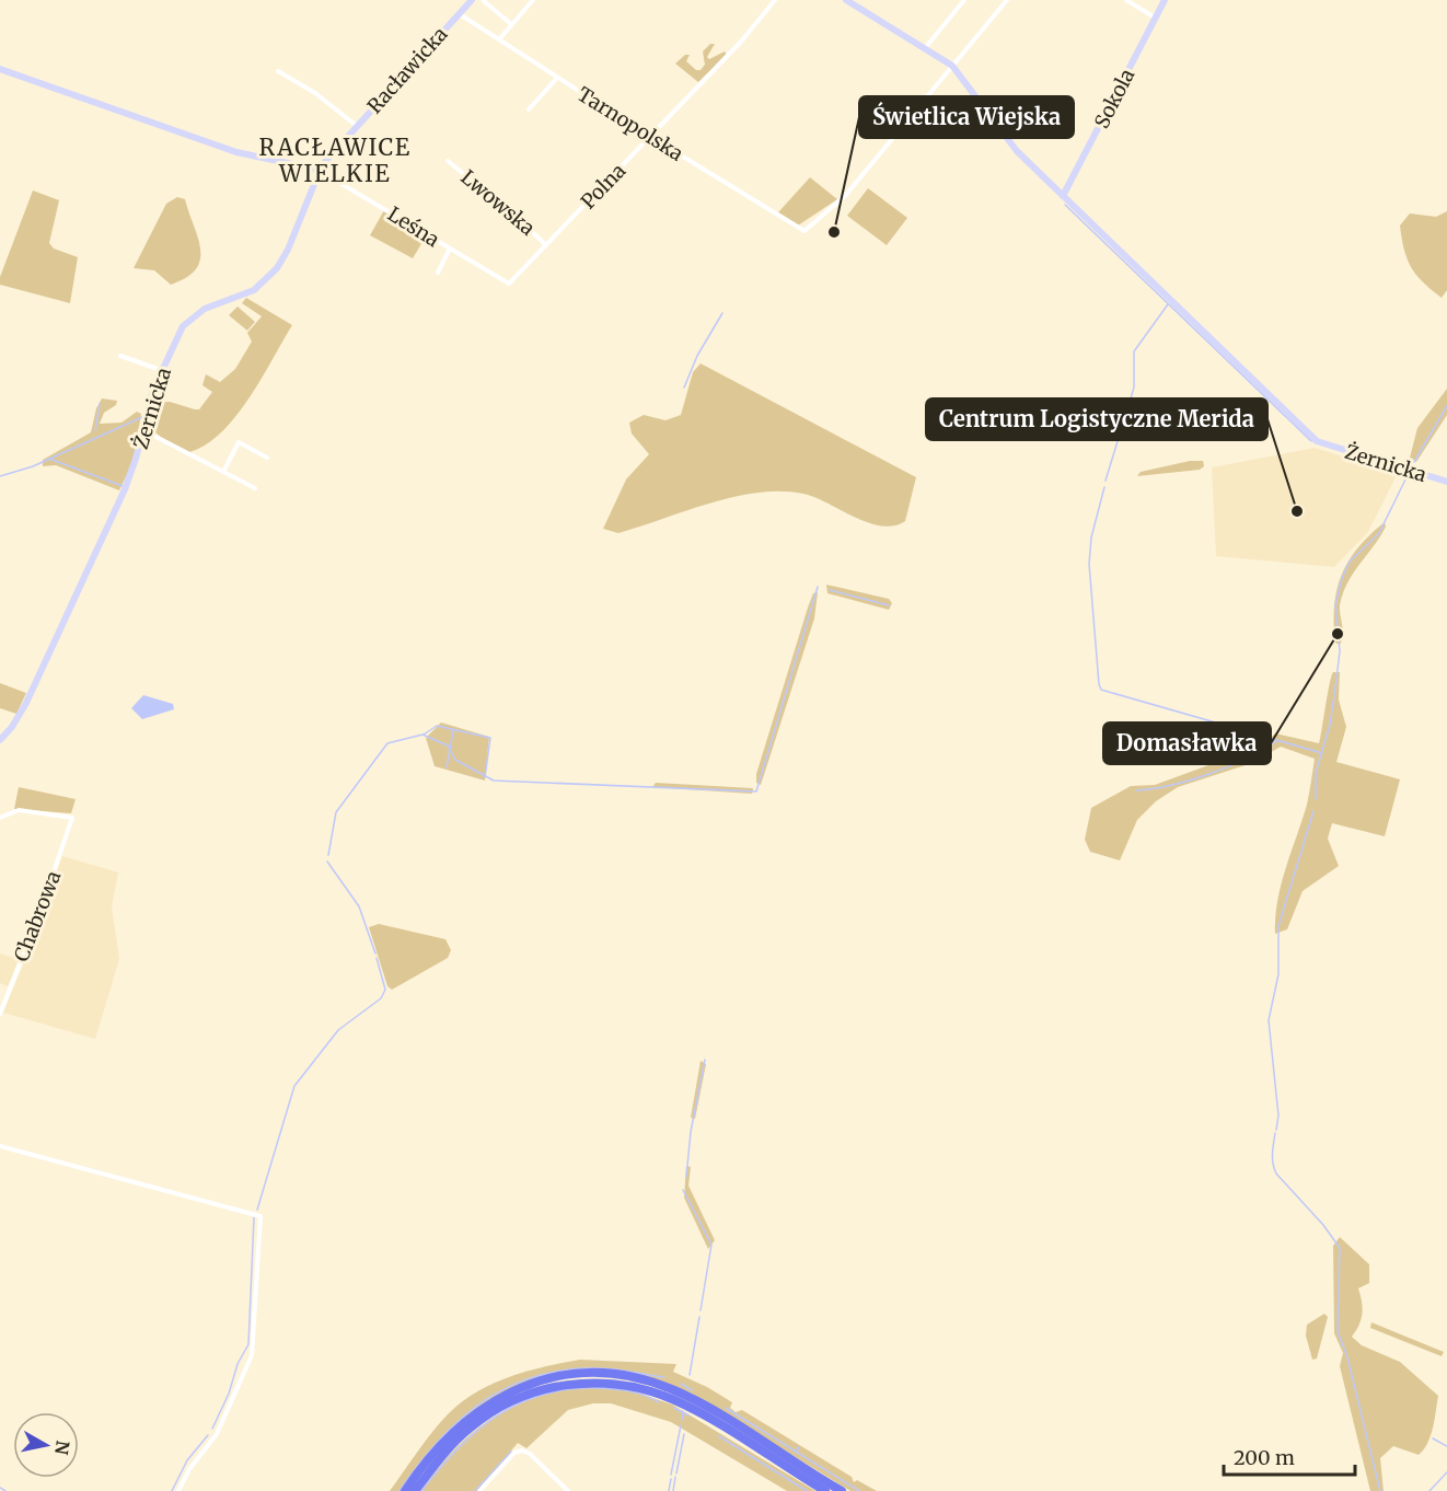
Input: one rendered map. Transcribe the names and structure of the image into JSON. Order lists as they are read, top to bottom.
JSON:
{
  "streets": {
    "street": [
      "Racławicka",
      "Sokola",
      "Tarnopolska",
      "Polna",
      "Lwowska",
      "Leśna",
      "Żernicka",
      "Chabrowa"
    ]
  },
  "crossings": [
    ["Racławicka", "Tarnopolska"],
    ["Racławicka", "Leśna"],
    ["Racławicka", "Żernicka"],
    ["Sokola", "Żernicka"],
    ["Tarnopolska", "Polna"],
    ["Polna", "Lwowska"],
    ["Polna", "Leśna"],
    ["Leśna", "Żernicka"]
  ],
  "districts": ["RACŁAWICE WIELKIE"],
  "places": ["Świetlica Wiejska", "Centrum Logistyczne Merida", "Domasławka"],
  "scale_bar": "200 m",
  "north": "right"
}
